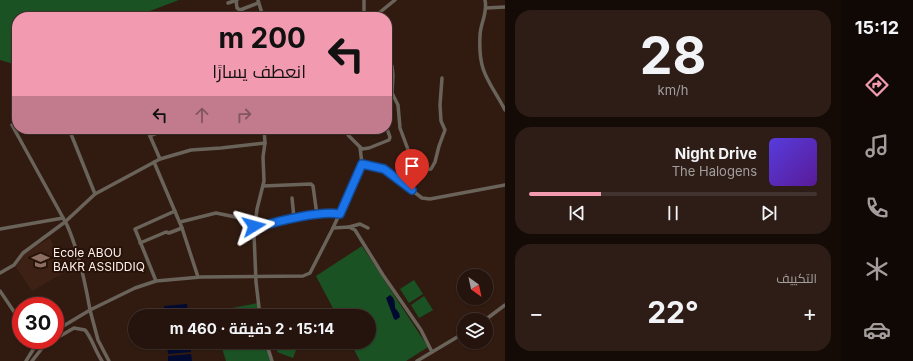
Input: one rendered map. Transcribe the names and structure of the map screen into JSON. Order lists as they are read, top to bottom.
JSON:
{
  "places": {
    "school or university": ["Ecole ABOU BAKR ASSIDDIQ"]
  },
  "north": "bottom right",
  "page": {
    "tabs": "15:12",
    "tile": [
      ["28", "km/h"],
      "التكييف"
    ],
    "turn": ["200 m", "انعطف يسارًا"],
    "song": ["Night Drive", "The Halogens"],
    "heat": ["−", "22°", "+"],
    "limit": "30",
    "trip": "15:14 · 2 دقيقة · 460 m"
  }
}
